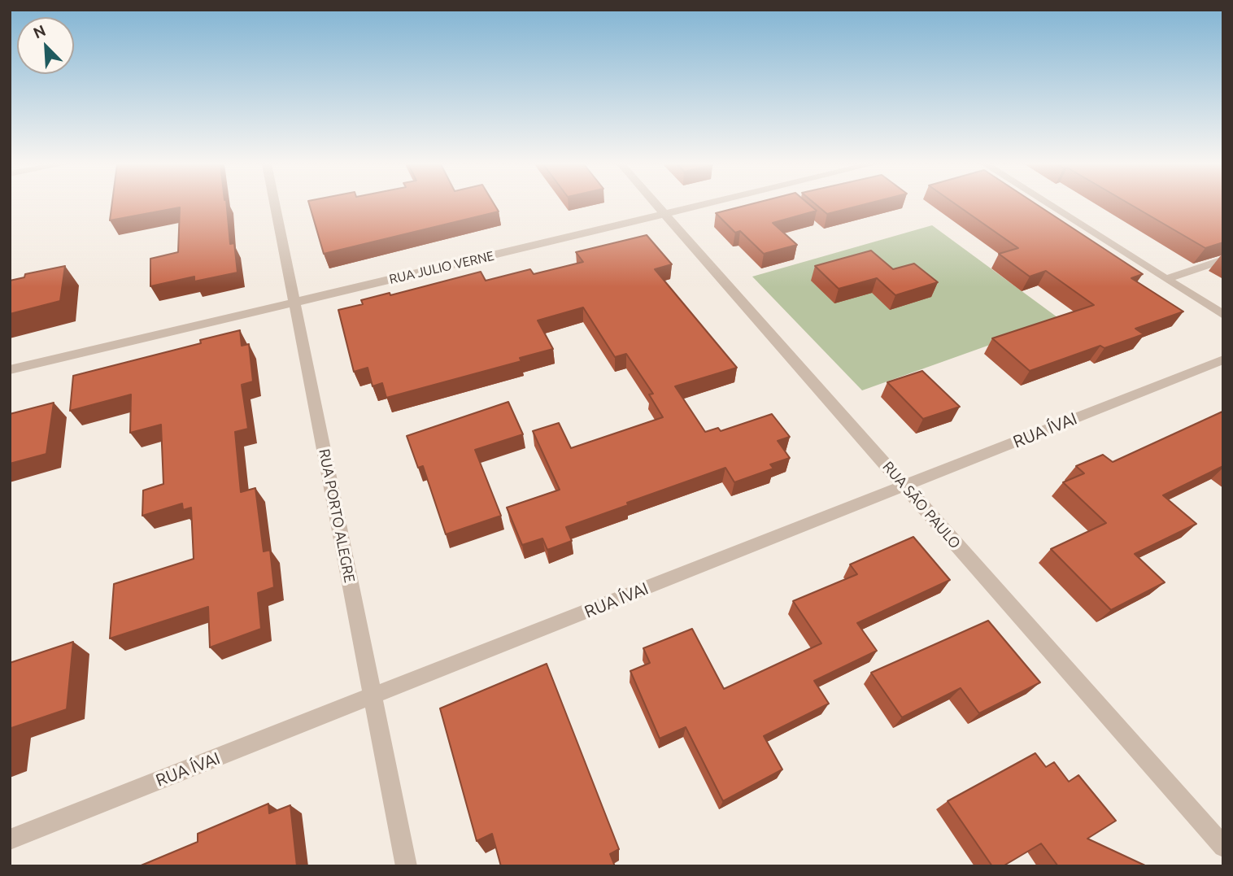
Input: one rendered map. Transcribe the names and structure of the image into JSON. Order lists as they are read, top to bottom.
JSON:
{
  "streets": {
    "street": [
      "RUA JULIO VERNE",
      "RUA ÍVAI",
      "RUA SÃO PAULO",
      "RUA PORTO ALEGRE"
    ]
  },
  "crossings": [
    ["RUA JULIO VERNE", "RUA SÃO PAULO"],
    ["RUA JULIO VERNE", "RUA PORTO ALEGRE"],
    ["RUA ÍVAI", "RUA SÃO PAULO"],
    ["RUA ÍVAI", "RUA PORTO ALEGRE"]
  ],
  "north": "top left"
}
